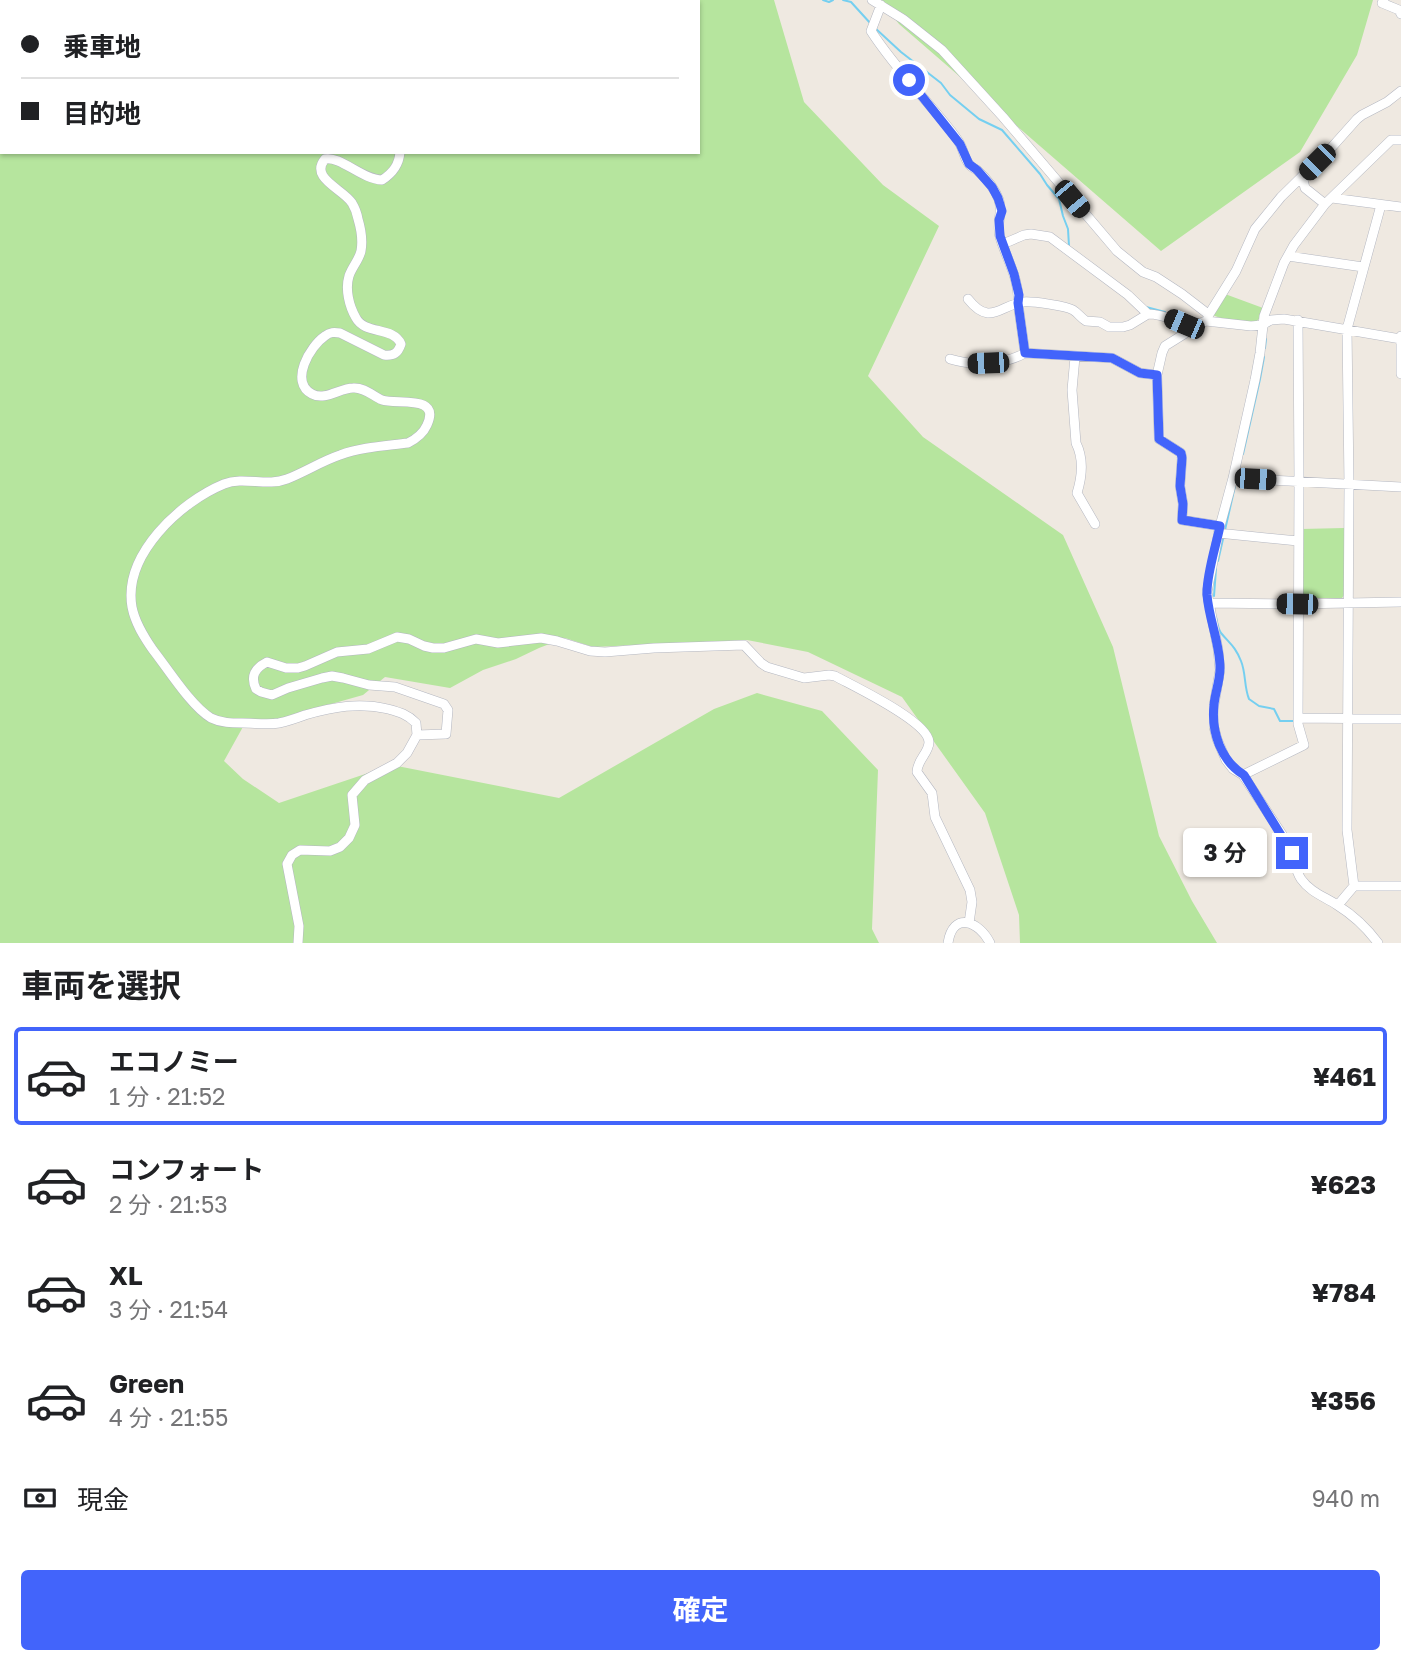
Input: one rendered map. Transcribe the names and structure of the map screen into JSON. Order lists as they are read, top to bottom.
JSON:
{
  "page": {
    "banner": ["乗車地", "目的地"],
    "bubble": "3 分",
    "heading": "車両を選択",
    "list": [
      {
        "name": "エコノミー",
        "note": "1 分 · 21:52",
        "value": "¥461"
      },
      {
        "name": "コンフォート",
        "note": "2 分 · 21:53",
        "value": "¥623"
      },
      {
        "name": "XL",
        "note": "3 分 · 21:54",
        "value": "¥784"
      },
      {
        "name": "Green",
        "note": "4 分 · 21:55",
        "value": "¥356"
      }
    ],
    "pay": ["現金", "940 m"],
    "buttons": "確定"
  }
}
